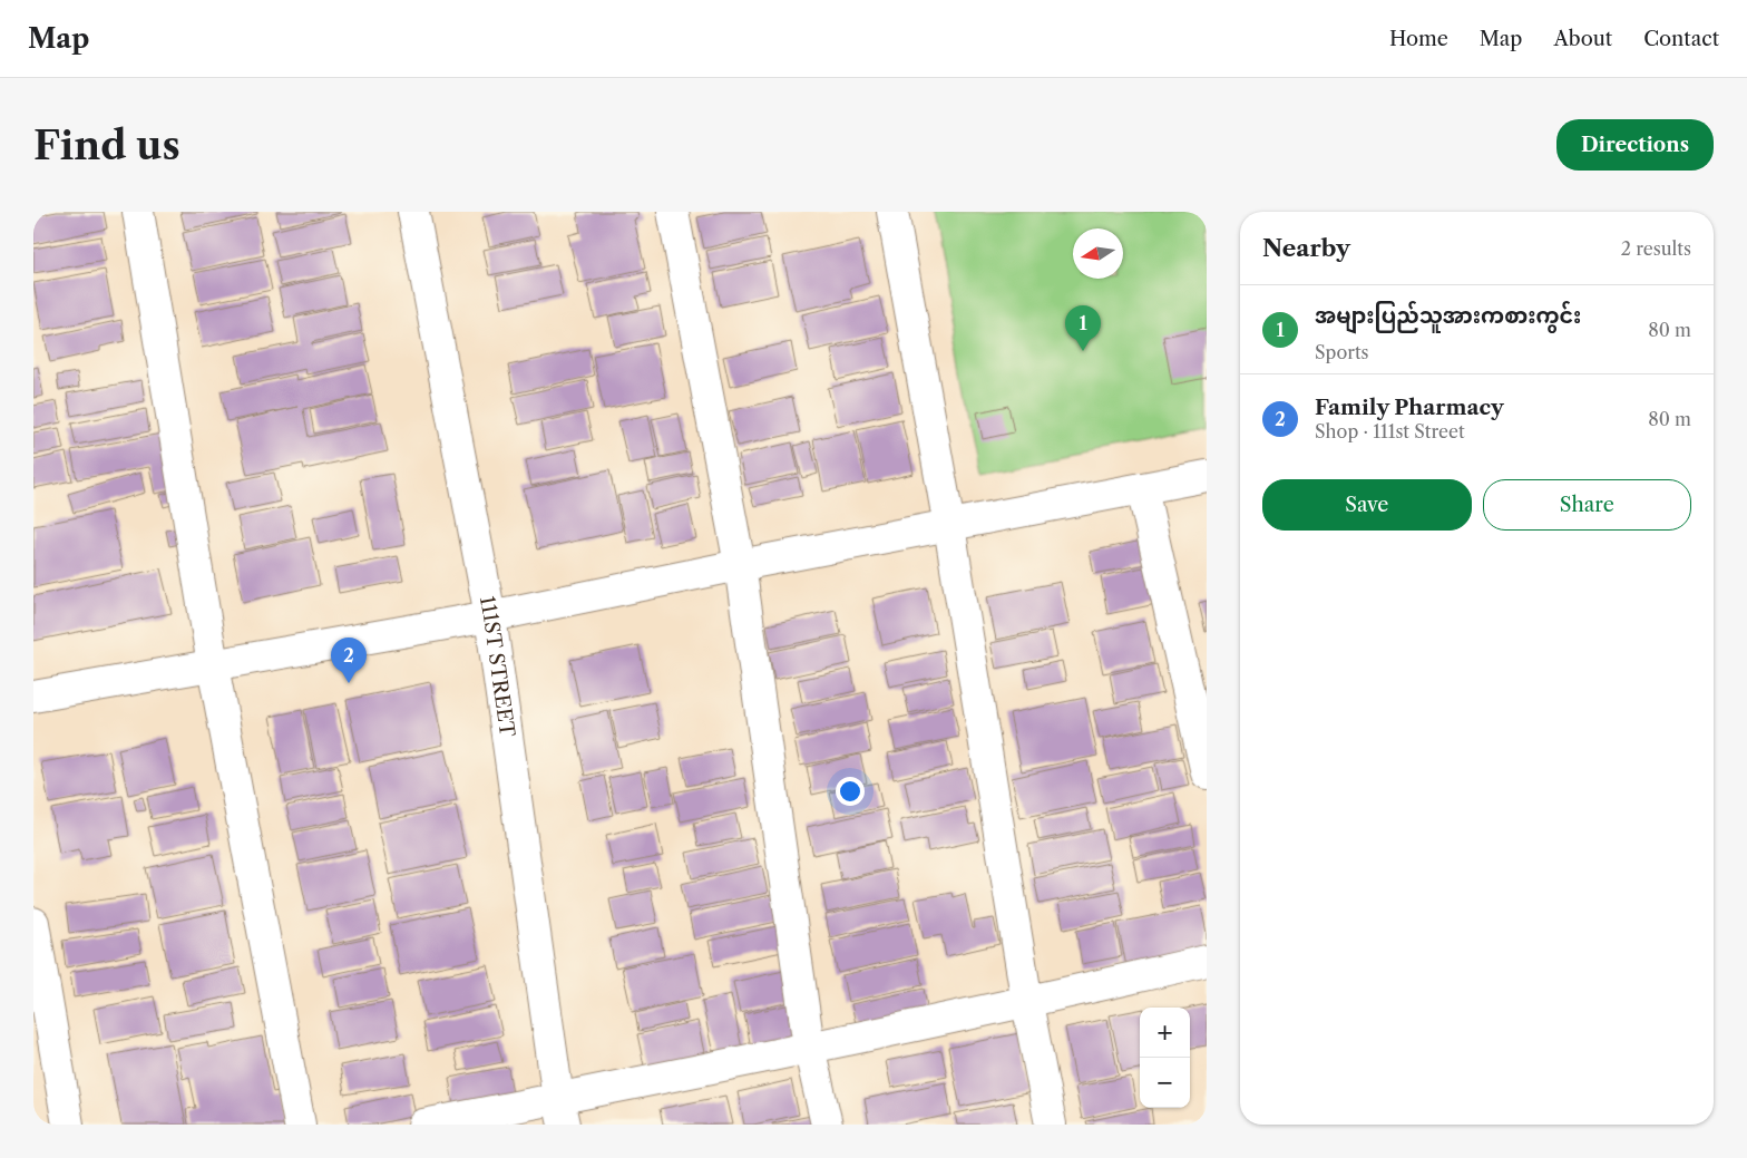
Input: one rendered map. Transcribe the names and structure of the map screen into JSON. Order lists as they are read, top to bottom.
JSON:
{
  "streets": {
    "street": ["111ST STREET"]
  },
  "north": "left",
  "page": {
    "header": "Map",
    "nav": [
      "Home",
      "Map",
      "About",
      "Contact"
    ],
    "buttons": [
      "Directions",
      ["Save", "Share"]
    ],
    "title": "Find us",
    "heading": ["Nearby", "2 results"],
    "list": [
      {
        "mark": "1",
        "name": "အများပြည်သူအားကစားကွင်း",
        "note": "Sports",
        "value": "80 m"
      },
      {
        "mark": "2",
        "name": "Family Pharmacy",
        "note": "Shop · 111st Street",
        "value": "80 m"
      }
    ],
    "pins": ["1", "2"],
    "map_buttons": ["+", "−"]
  }
}
